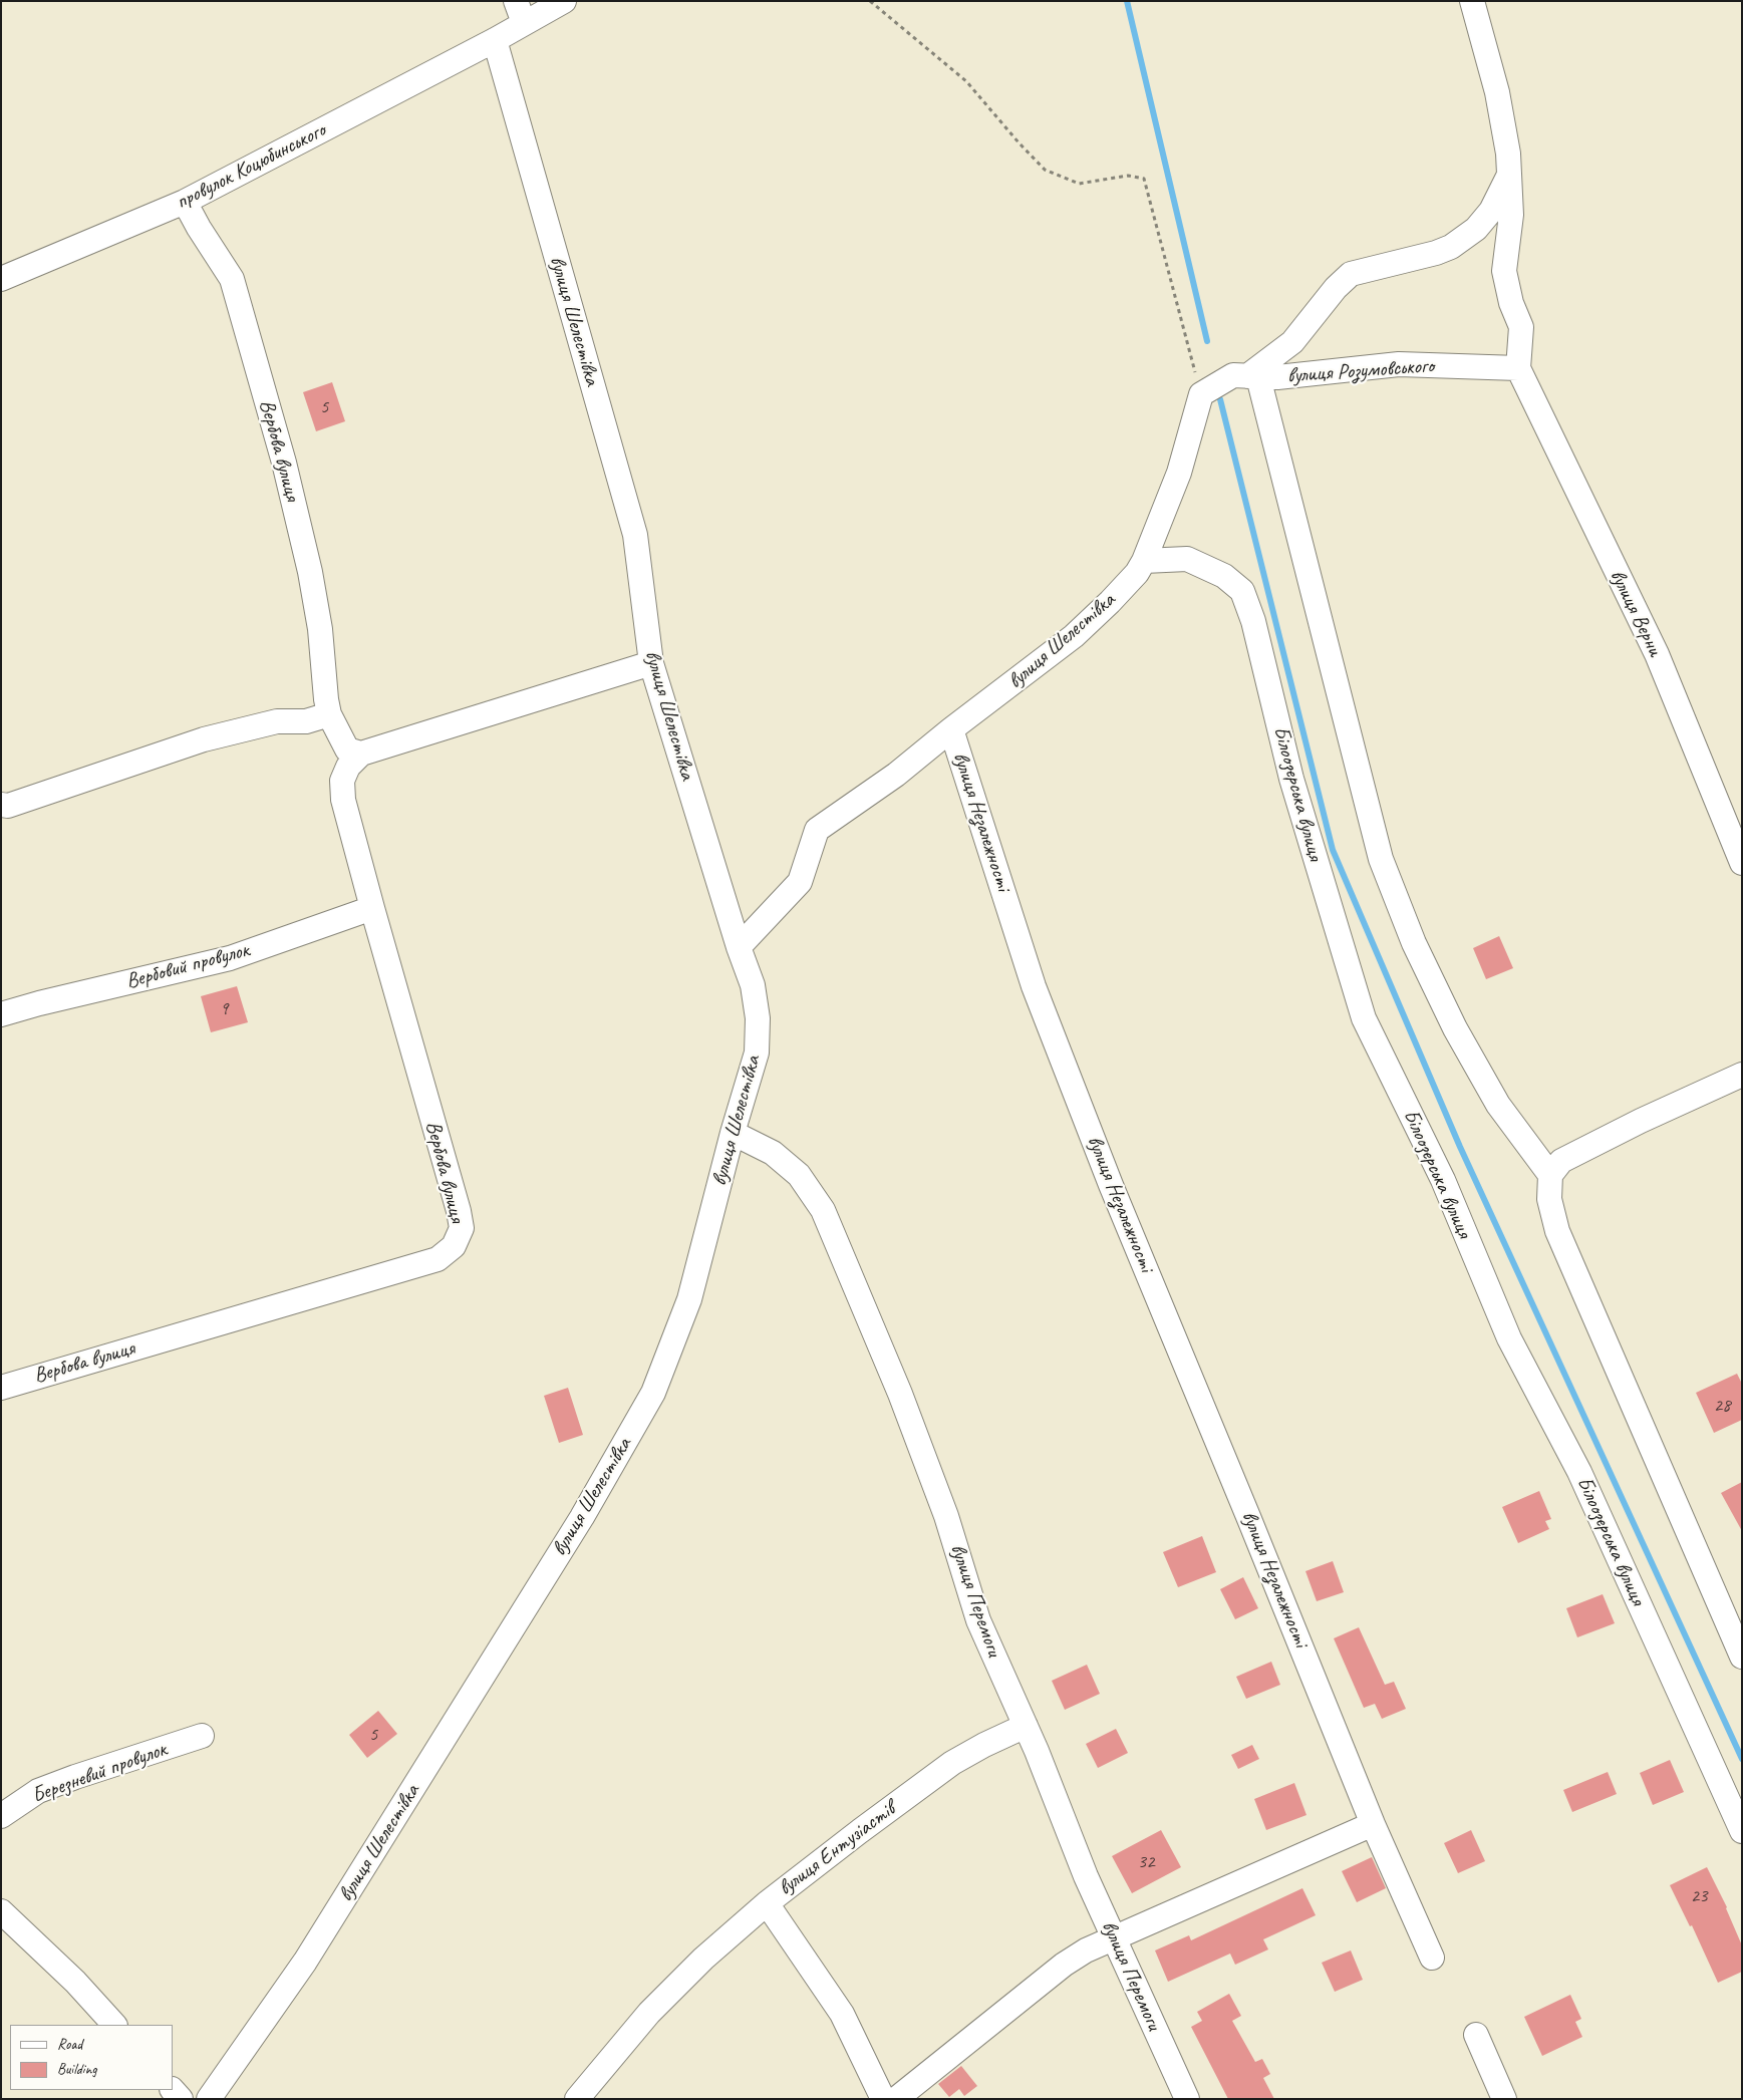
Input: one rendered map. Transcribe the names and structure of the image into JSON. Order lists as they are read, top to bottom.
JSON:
{
  "streets": {
    "street": [
      "провулок Коцюбинського",
      "вулиця Шелестівка",
      "вулиця Розумовського",
      "Вербова вулиця",
      "вулиця Верни",
      "Білоозерська вулиця",
      "вулиця Незалежності",
      "Вербовий провулок",
      "вулиця Перемоги",
      "Березневий провулок",
      "вулиця Ентузіастів"
    ]
  },
  "crossings": [
    ["провулок Коцюбинського", "вулиця Шелестівка"],
    ["провулок Коцюбинського", "Вербова вулиця"],
    ["вулиця Шелестівка", "Білоозерська вулиця"],
    ["вулиця Шелестівка", "вулиця Незалежності"],
    ["вулиця Шелестівка", "вулиця Перемоги"],
    ["вулиця Розумовського", "вулиця Верни"],
    ["Вербова вулиця", "Вербовий провулок"],
    ["вулиця Перемоги", "вулиця Ентузіастів"]
  ],
  "house_numbers": [
    "5",
    "9",
    "28",
    "5",
    "32",
    "23"
  ],
  "legend": ["Road", "Building"]
}
